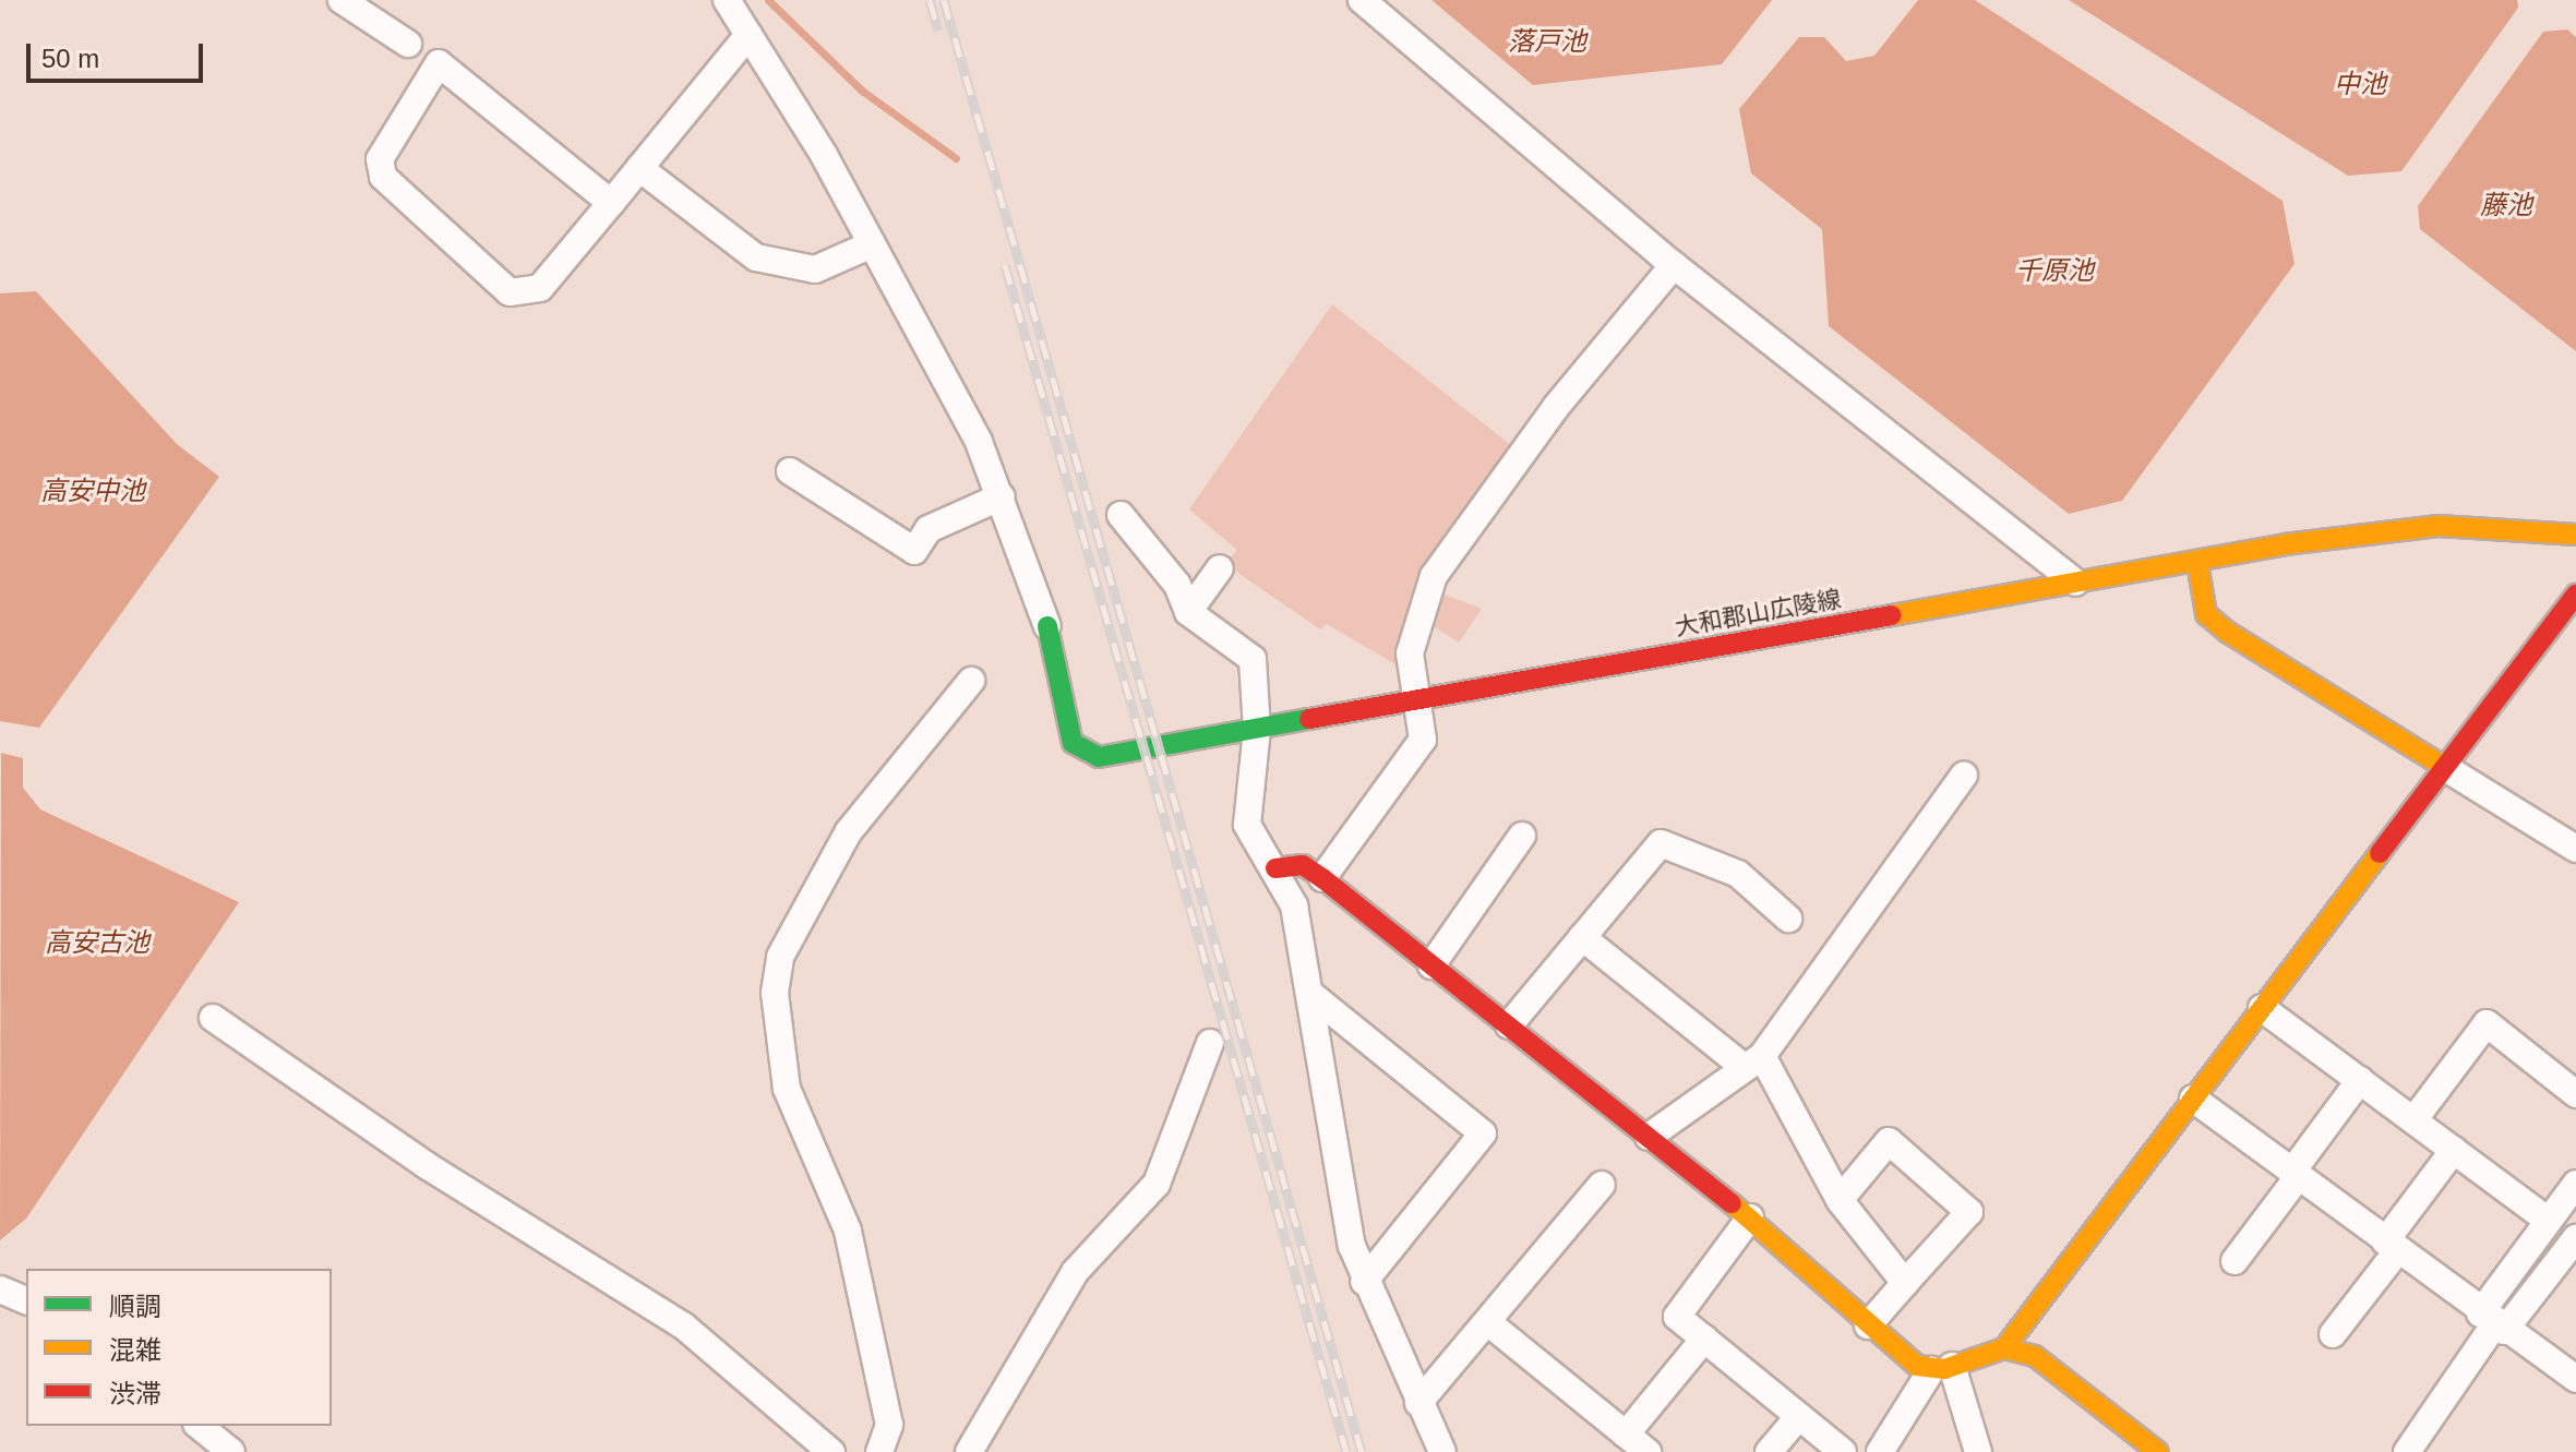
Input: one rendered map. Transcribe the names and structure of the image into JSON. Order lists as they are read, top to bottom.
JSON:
{
  "streets": {
    "street": ["大和郡山広陵線"]
  },
  "water": [
    "落戸池",
    "中池",
    "藤池",
    "千原池",
    "高安中池",
    "高安古池"
  ],
  "legend": ["順調", "混雑", "渋滞"],
  "scale_bar": "50 m"
}
